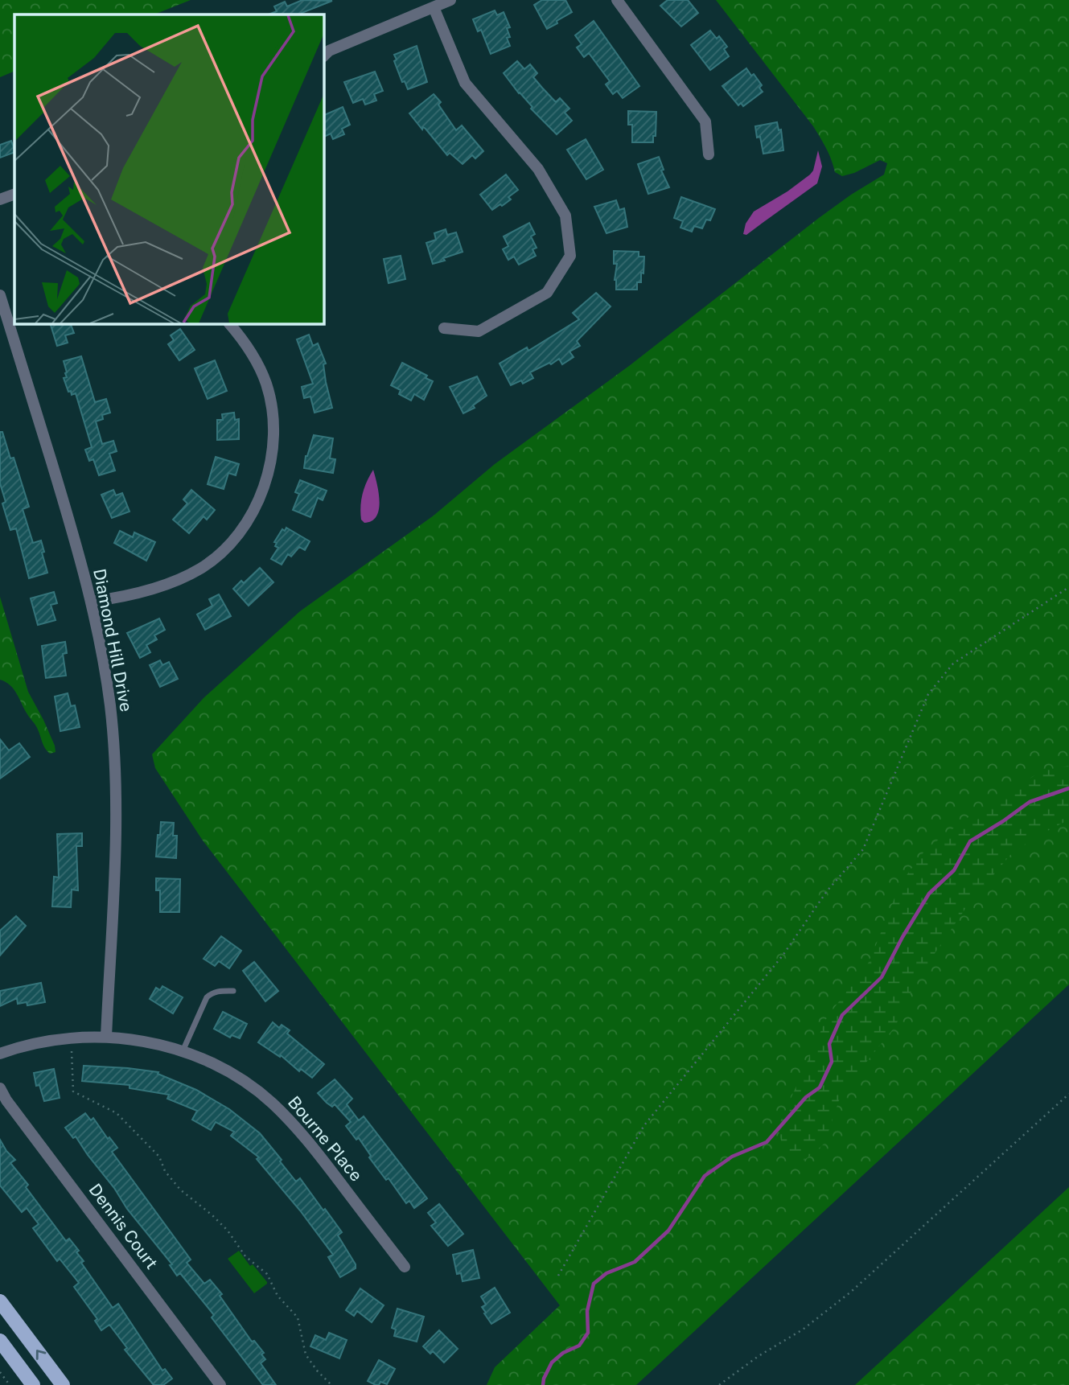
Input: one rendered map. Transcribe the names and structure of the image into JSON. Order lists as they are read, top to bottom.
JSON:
{
  "streets": {
    "street": ["Diamond Hill Drive", "Bourne Place", "Dennis Court"]
  },
  "crossings": [
    ["Diamond Hill Drive", "Bourne Place"]
  ]
}
